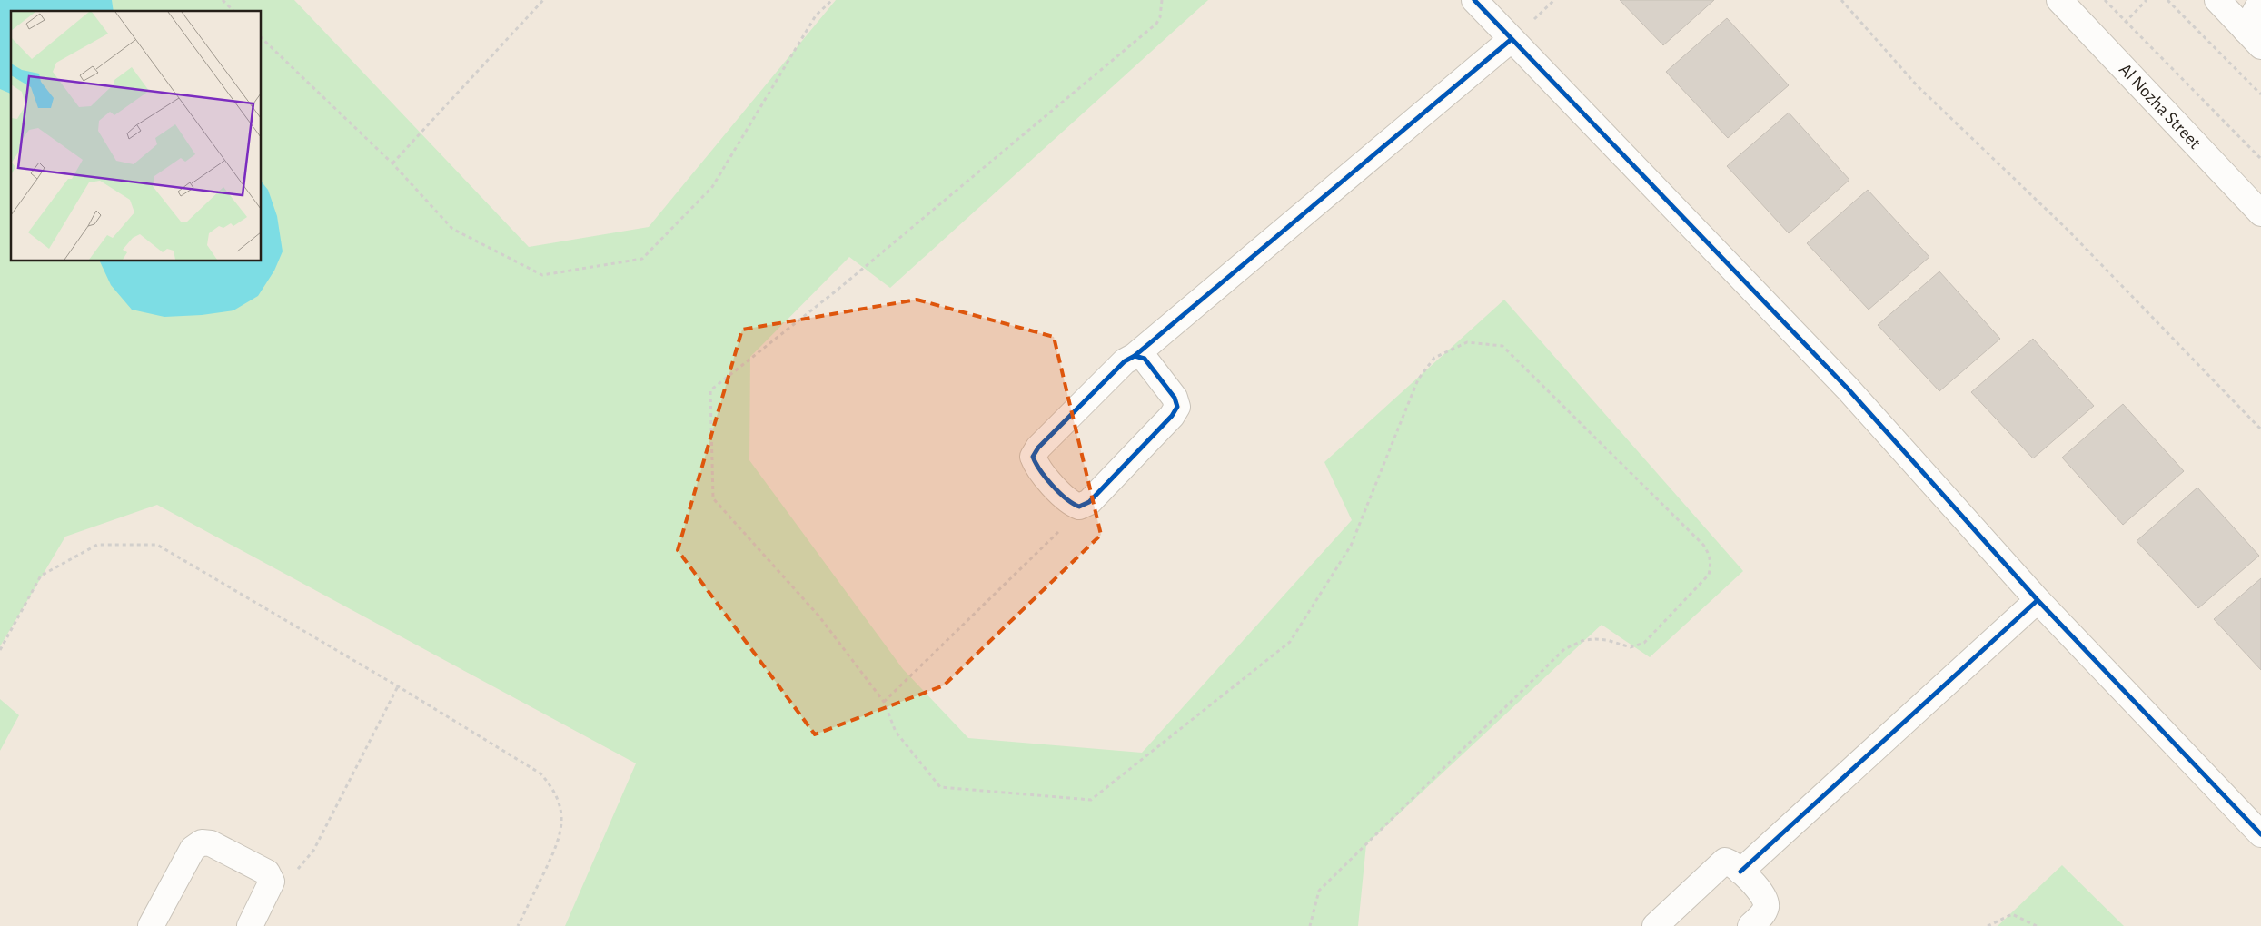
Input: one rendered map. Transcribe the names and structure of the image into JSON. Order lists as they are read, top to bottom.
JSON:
{
  "streets": {
    "street": ["Al Nozha Street"]
  }
}
